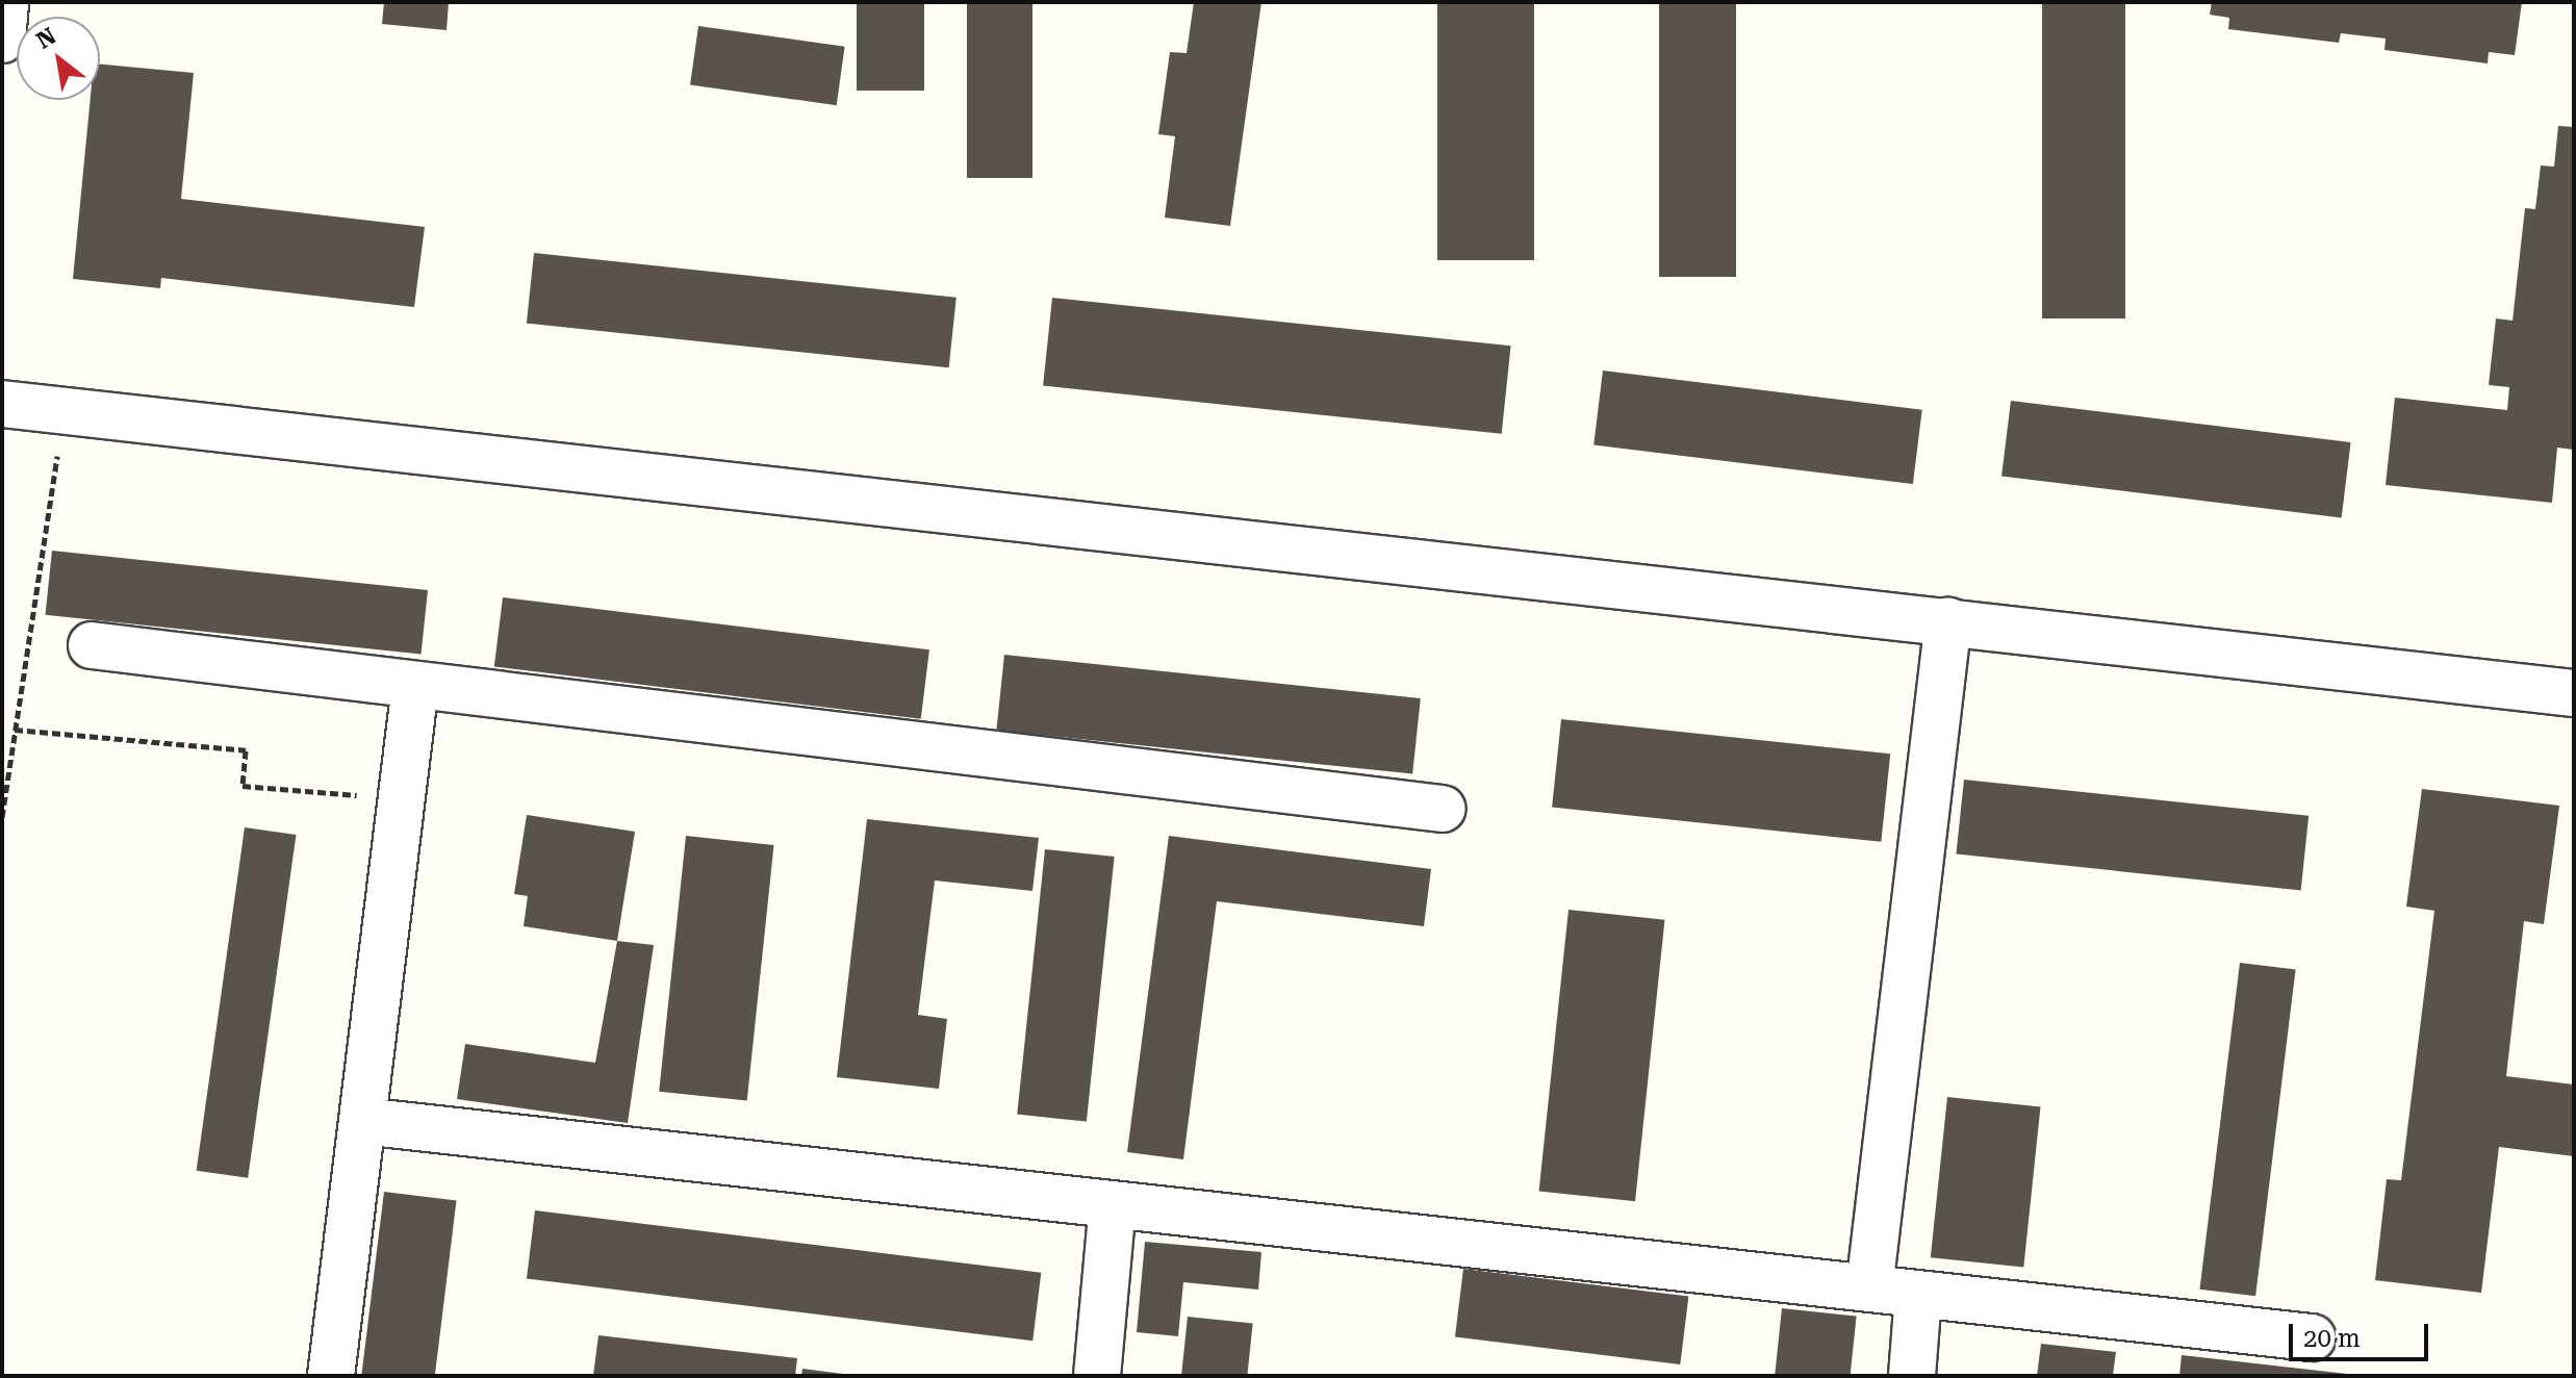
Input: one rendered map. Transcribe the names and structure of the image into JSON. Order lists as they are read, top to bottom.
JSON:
{
  "scale_bar": "20 m",
  "north": "top left"
}
